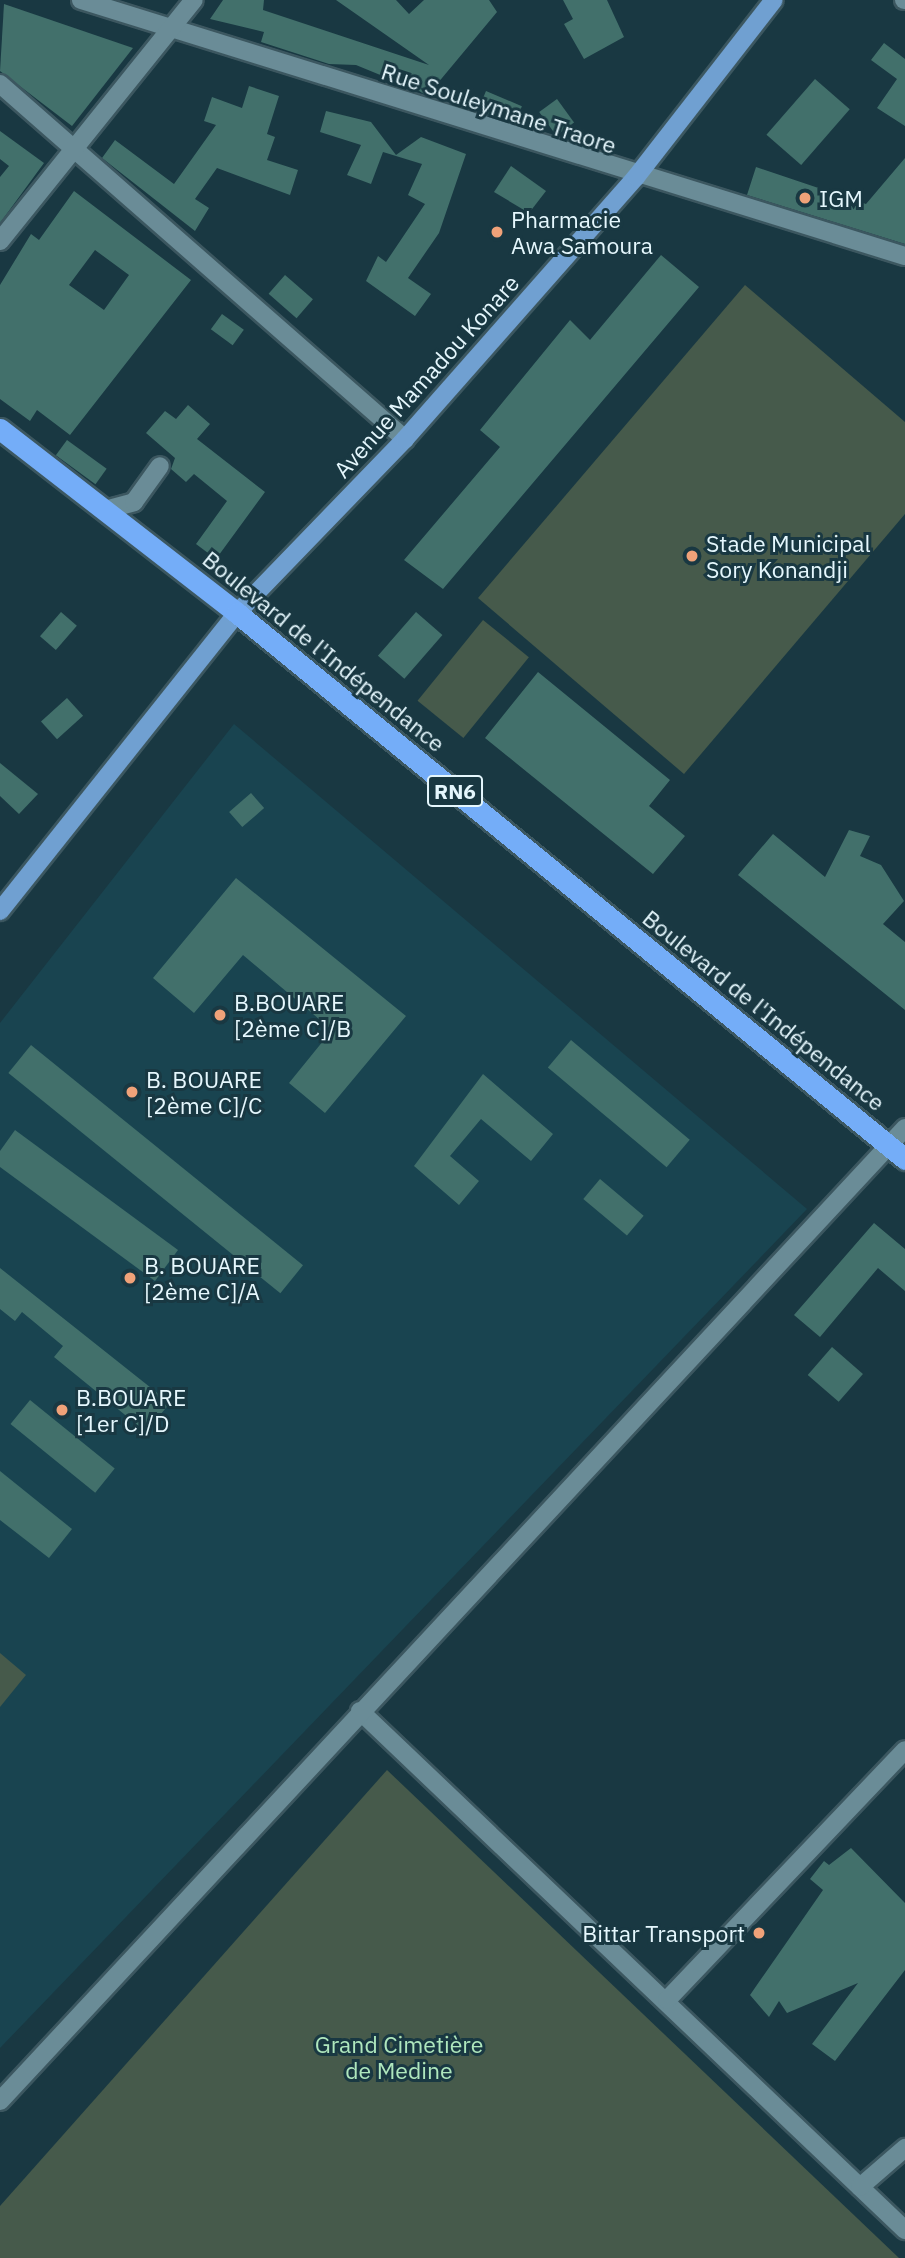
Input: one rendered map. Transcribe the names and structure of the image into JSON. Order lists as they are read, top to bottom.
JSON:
{
  "streets": {
    "highway": ["Boulevard de l'Indépendance", "RN6"],
    "main road": ["Avenue Mamadou Konare"],
    "street": ["Rue Souleymane Traore"]
  },
  "crossings": [
    ["Rue Souleymane Traore", "Avenue Mamadou Konare"],
    ["Avenue Mamadou Konare", "Boulevard de l'Indépendance"]
  ],
  "parks": ["Grand Cimetière de Medine"],
  "places": [
    "IGM",
    "Pharmacie Awa Samoura",
    "Stade Municipal Sory Konandji",
    "B.BOUARE [2ème C]/B",
    "B. BOUARE [2ème C]/C",
    "B. BOUARE [2ème C]/A",
    "B.BOUARE [1er C]/D",
    "Bittar Transport"
  ]
}
